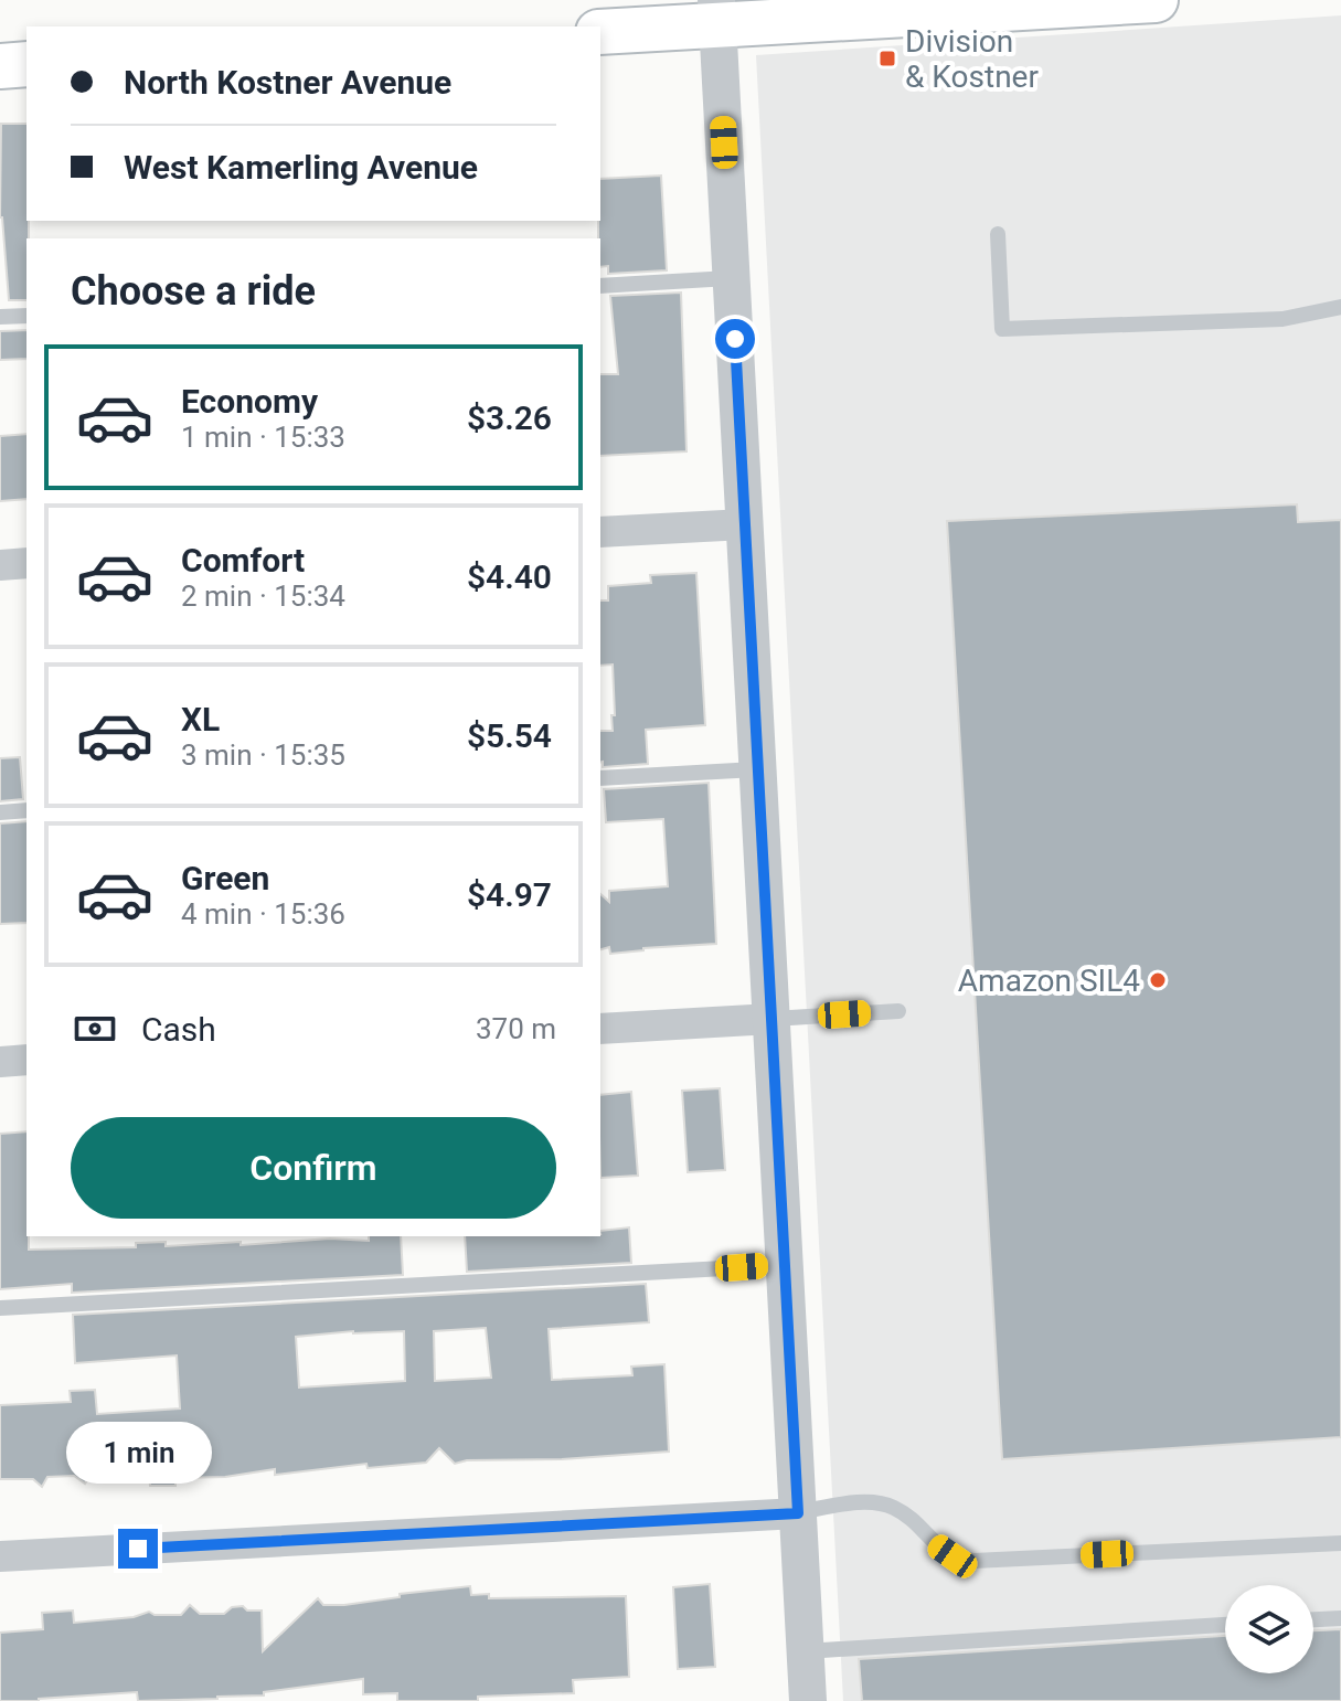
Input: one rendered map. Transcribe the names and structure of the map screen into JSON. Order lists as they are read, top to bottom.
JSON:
{
  "places": {
    "transit": ["Division & Kostner"],
    "other": ["Amazon SIL4"]
  },
  "page": {
    "banner": ["North Kostner Avenue", "West Kamerling Avenue"],
    "heading": "Choose a ride",
    "list": [
      {
        "name": "Economy",
        "note": "1 min · 15:33",
        "value": "$3.26"
      },
      {
        "name": "Comfort",
        "note": "2 min · 15:34",
        "value": "$4.40"
      },
      {
        "name": "XL",
        "note": "3 min · 15:35",
        "value": "$5.54"
      },
      {
        "name": "Green",
        "note": "4 min · 15:36",
        "value": "$4.97"
      }
    ],
    "pay": ["Cash", "370 m"],
    "buttons": "Confirm",
    "bubble": "1 min"
  }
}
